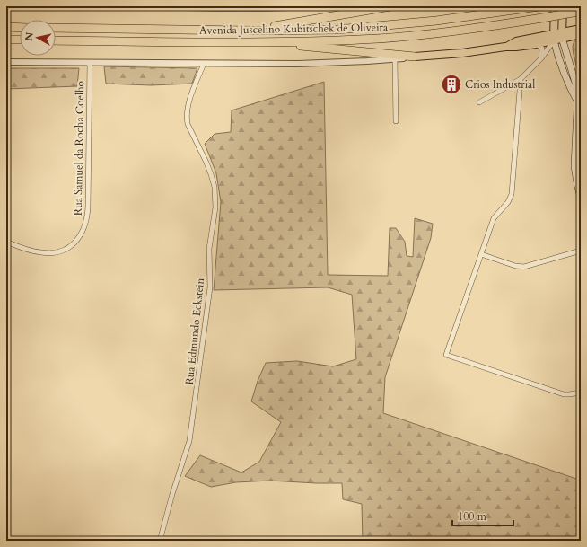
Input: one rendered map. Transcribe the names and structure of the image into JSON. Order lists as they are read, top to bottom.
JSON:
{
  "streets": {
    "highway": ["Avenida Juscelino Kubitschek de Oliveira"],
    "street": ["Rua Samuel da Rocha Coelho", "Rua Edmundo Eckstein"]
  },
  "places": {
    "building": ["Crios Industrial"]
  },
  "scale_bar": "100 m",
  "north": "left"
}
